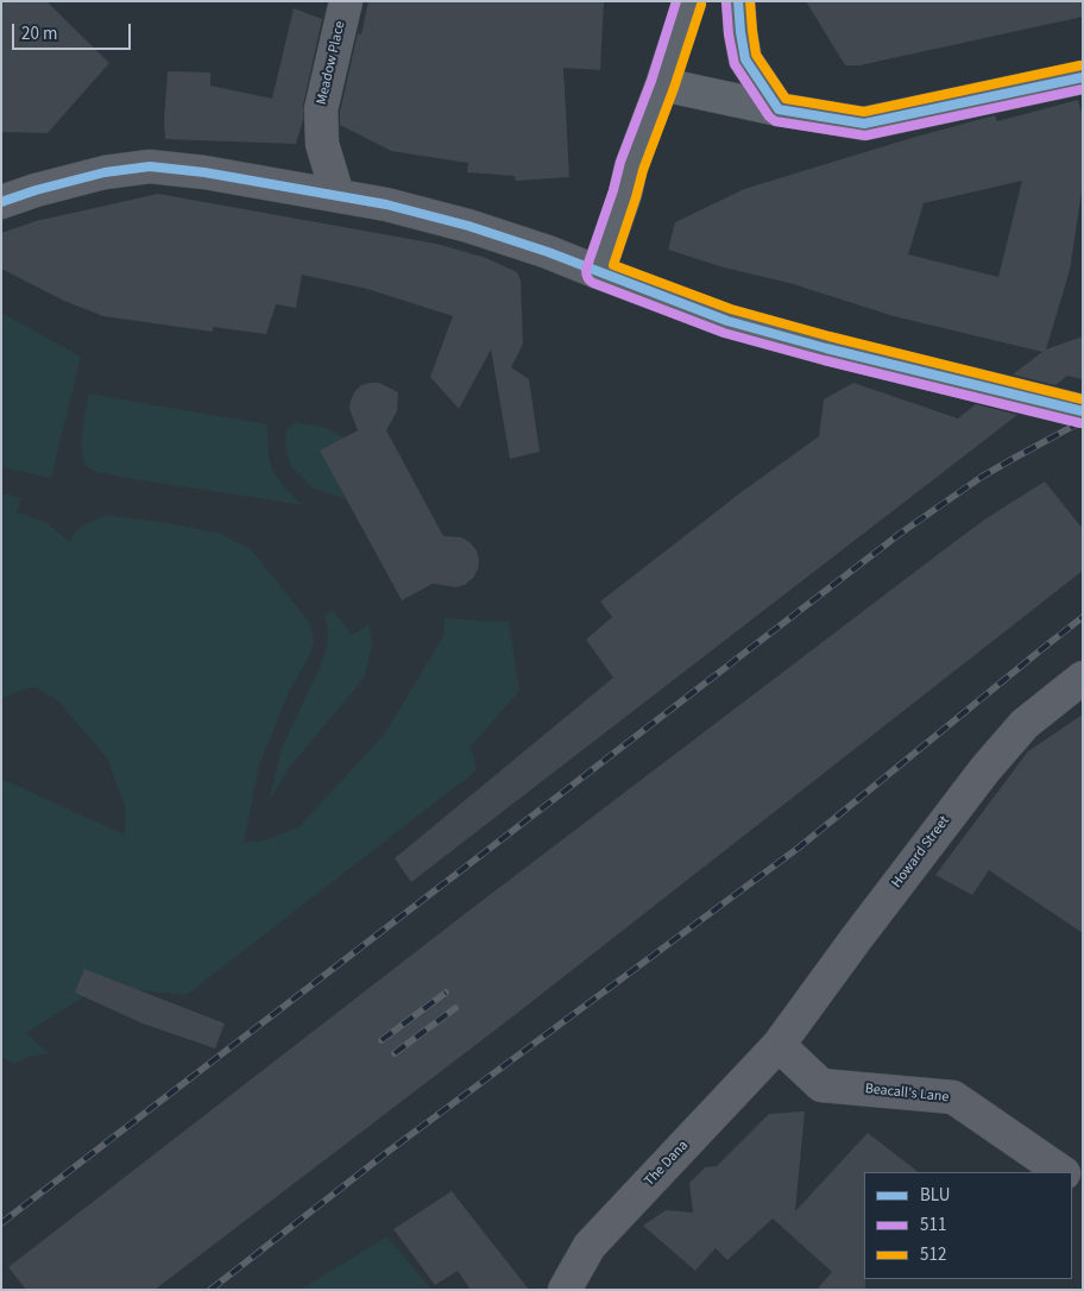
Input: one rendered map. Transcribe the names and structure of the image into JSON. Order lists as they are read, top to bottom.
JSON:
{
  "streets": {
    "street": [
      "Meadow Place",
      "Howard Street",
      "Beacall's Lane",
      "The Dana"
    ]
  },
  "crossings": [
    ["Howard Street", "Beacall's Lane"],
    ["Howard Street", "The Dana"],
    ["Beacall's Lane", "The Dana"]
  ],
  "lines": ["transit line BLU", "transit line 511", "transit line 512"],
  "legend": ["BLU", "511", "512"],
  "scale_bar": "20 m"
}
